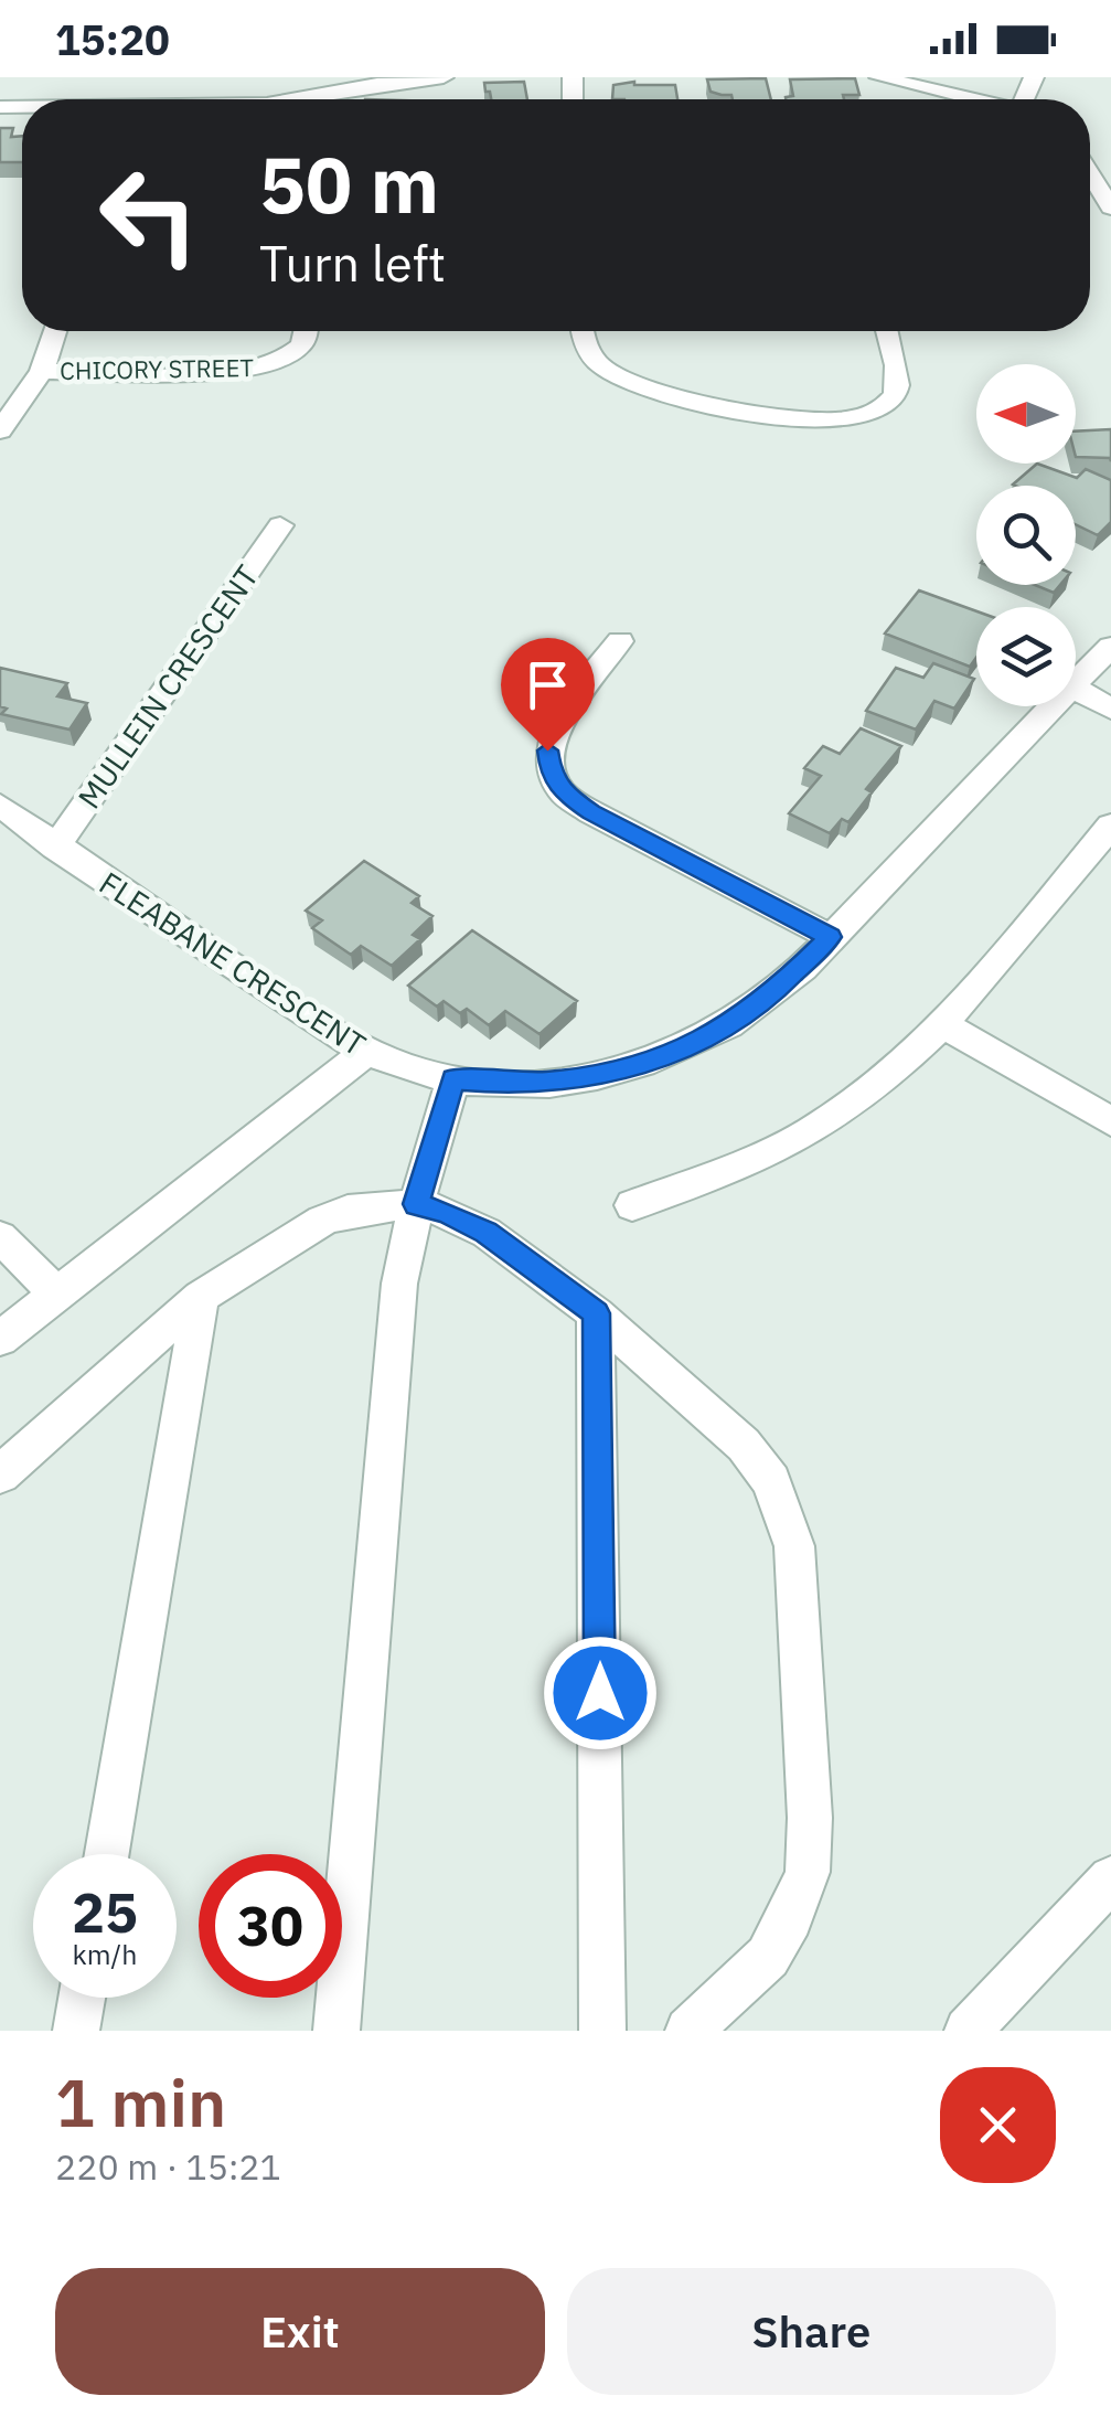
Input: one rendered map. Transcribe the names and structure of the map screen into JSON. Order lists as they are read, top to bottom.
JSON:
{
  "streets": {
    "street": ["CHICORY STREET", "MULLEIN CRESCENT", "FLEABANE CRESCENT"]
  },
  "crossings": [
    ["MULLEIN CRESCENT", "FLEABANE CRESCENT"]
  ],
  "north": "left",
  "page": {
    "status": "15:20",
    "turn": ["50 m", "Turn left"],
    "speed": "25 km/h",
    "limit": "30",
    "heading": ["1 min", "220 m · 15:21"],
    "buttons": ["Exit", "Share"]
  }
}
